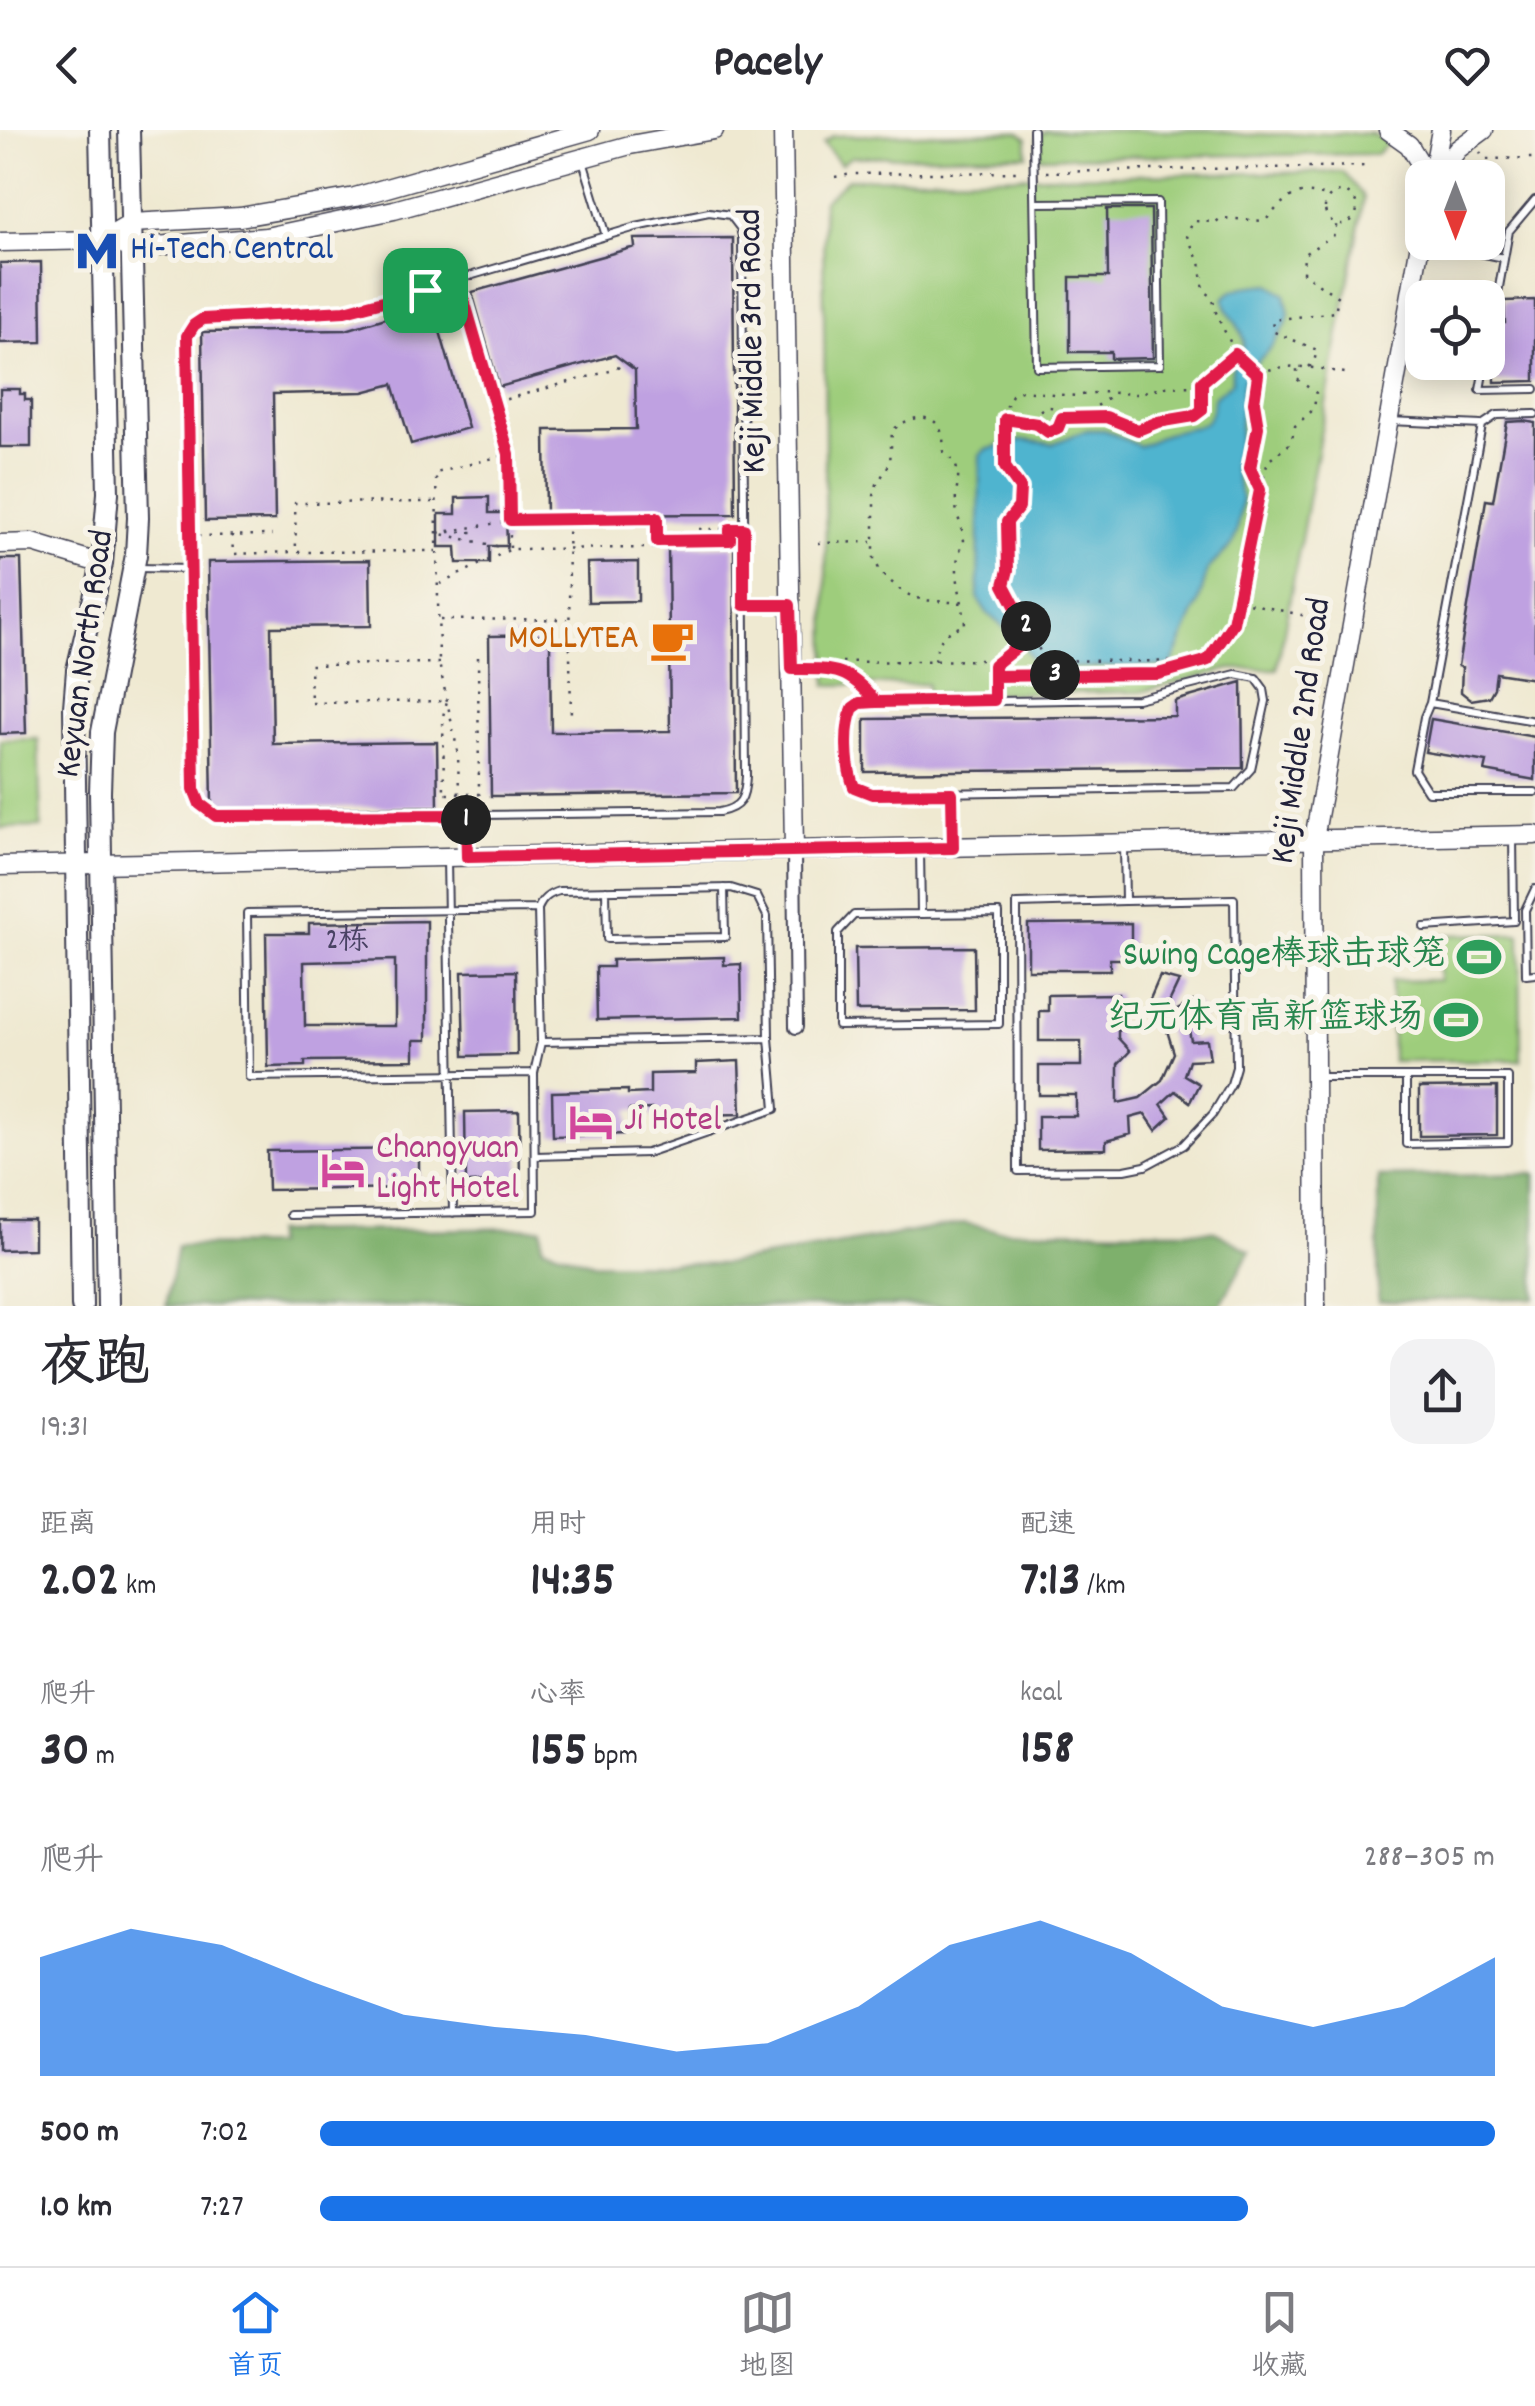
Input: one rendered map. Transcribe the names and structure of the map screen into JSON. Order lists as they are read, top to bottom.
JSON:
{
  "streets": {
    "main road": ["Keji Middle 3rd Road", "Keyuan North Road", "Keji Middle 2nd Road"]
  },
  "places": {
    "metro station": ["Hi-Tech Central"],
    "cafe": ["MOLLYTEA"],
    "sports": ["Swing Cage棒球击球笼", "纪元体育高新篮球场"],
    "hotel": ["Ji Hotel", "Changyuan Light Hotel"]
  },
  "house_numbers": ["2栋"],
  "north": "bottom",
  "page": {
    "header": "Pacely",
    "pins": ["2", "3", "1"],
    "heading": ["夜跑", "19:31"],
    "stats": [
      ["距离", "2.02 km"],
      ["用时", "14:35"],
      ["配速", "7:13 /km"],
      ["爬升", "30 m"],
      ["心率", "155 bpm"],
      ["kcal", "158"]
    ],
    "chart": ["爬升", "288–305 m"],
    "list": [
      {
        "name": "500 m",
        "note": "7:02"
      },
      {
        "name": "1.0 km",
        "note": "7:27"
      }
    ],
    "tabs": ["首页", "地图", "收藏"]
  }
}
